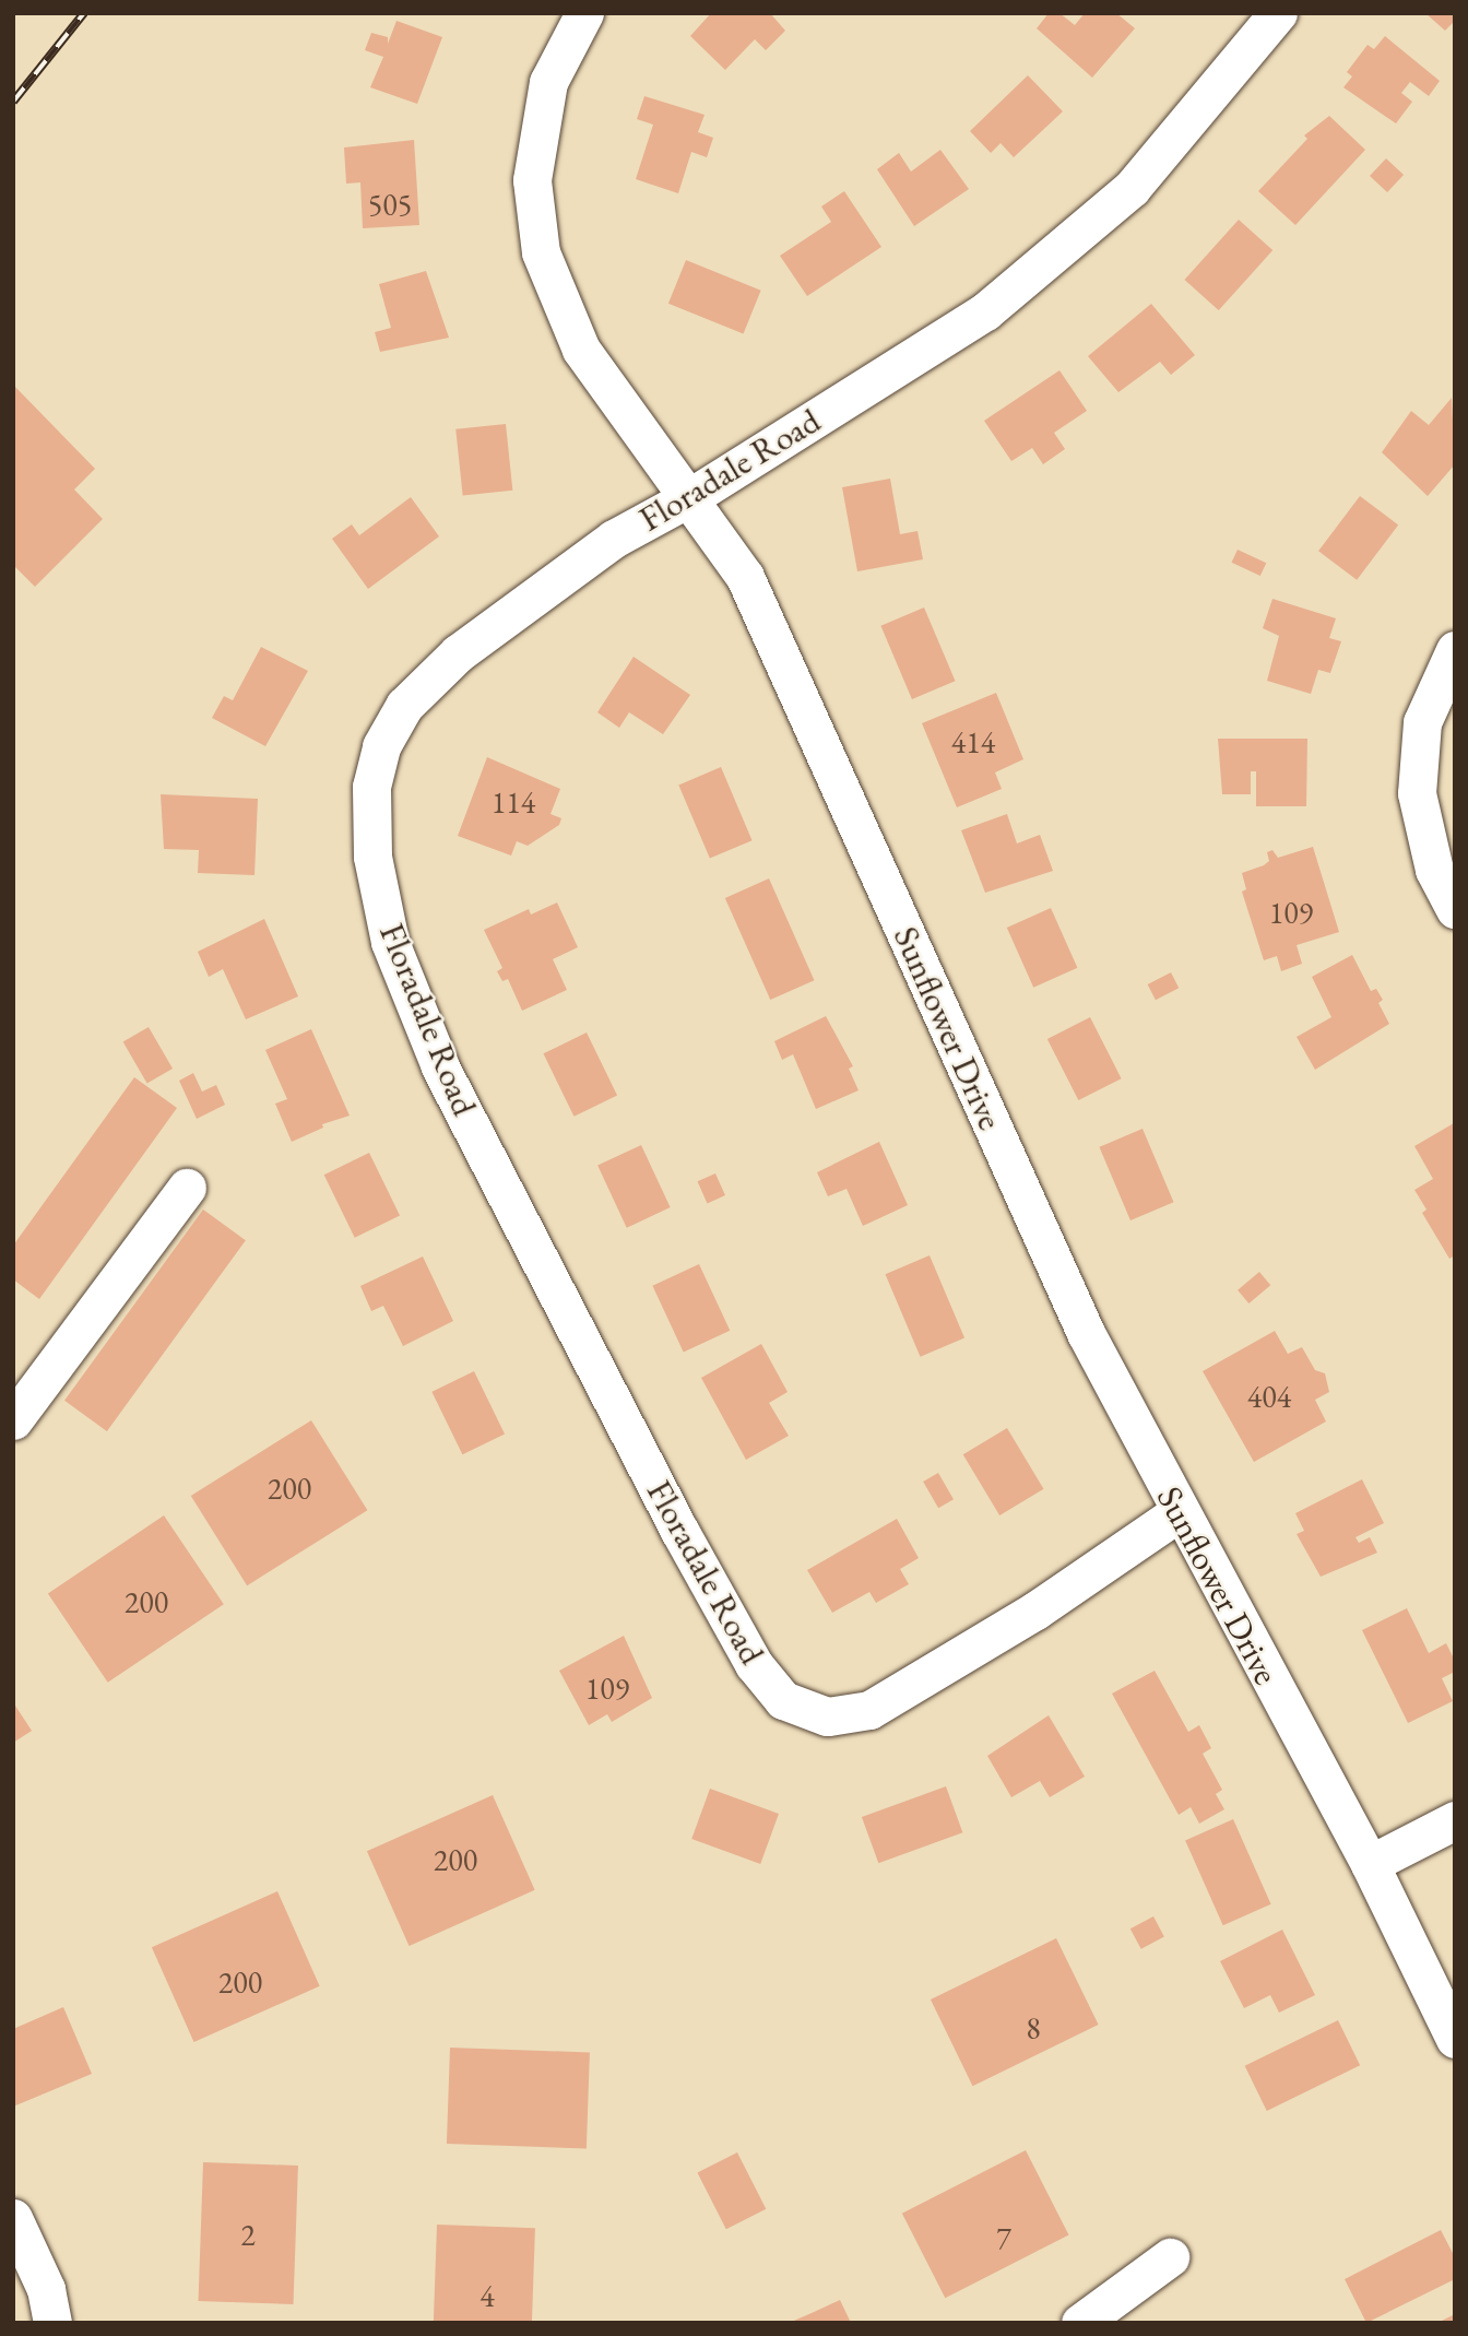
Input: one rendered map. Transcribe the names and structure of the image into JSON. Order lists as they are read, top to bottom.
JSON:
{
  "streets": {
    "street": ["Floradale Road", "Sunflower Drive"]
  },
  "crossings": [
    ["Floradale Road", "Sunflower Drive"]
  ],
  "house_numbers": [
    "505",
    "414",
    "114",
    "109",
    "404",
    "200",
    "200",
    "109",
    "200",
    "200",
    "8",
    "2",
    "7",
    "4"
  ]
}
